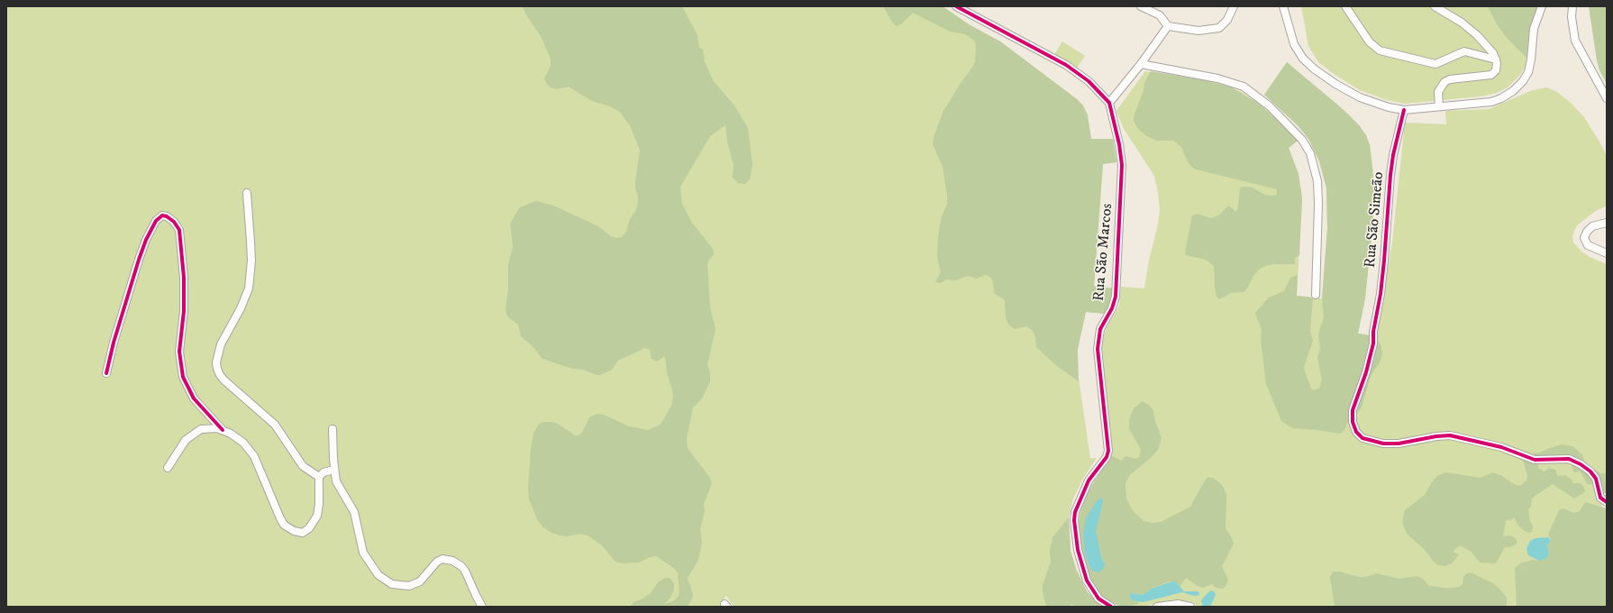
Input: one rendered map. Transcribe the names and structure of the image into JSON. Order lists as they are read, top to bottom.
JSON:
{
  "streets": {
    "street": ["Rua São Simeão", "Rua São Marcos"]
  }
}
